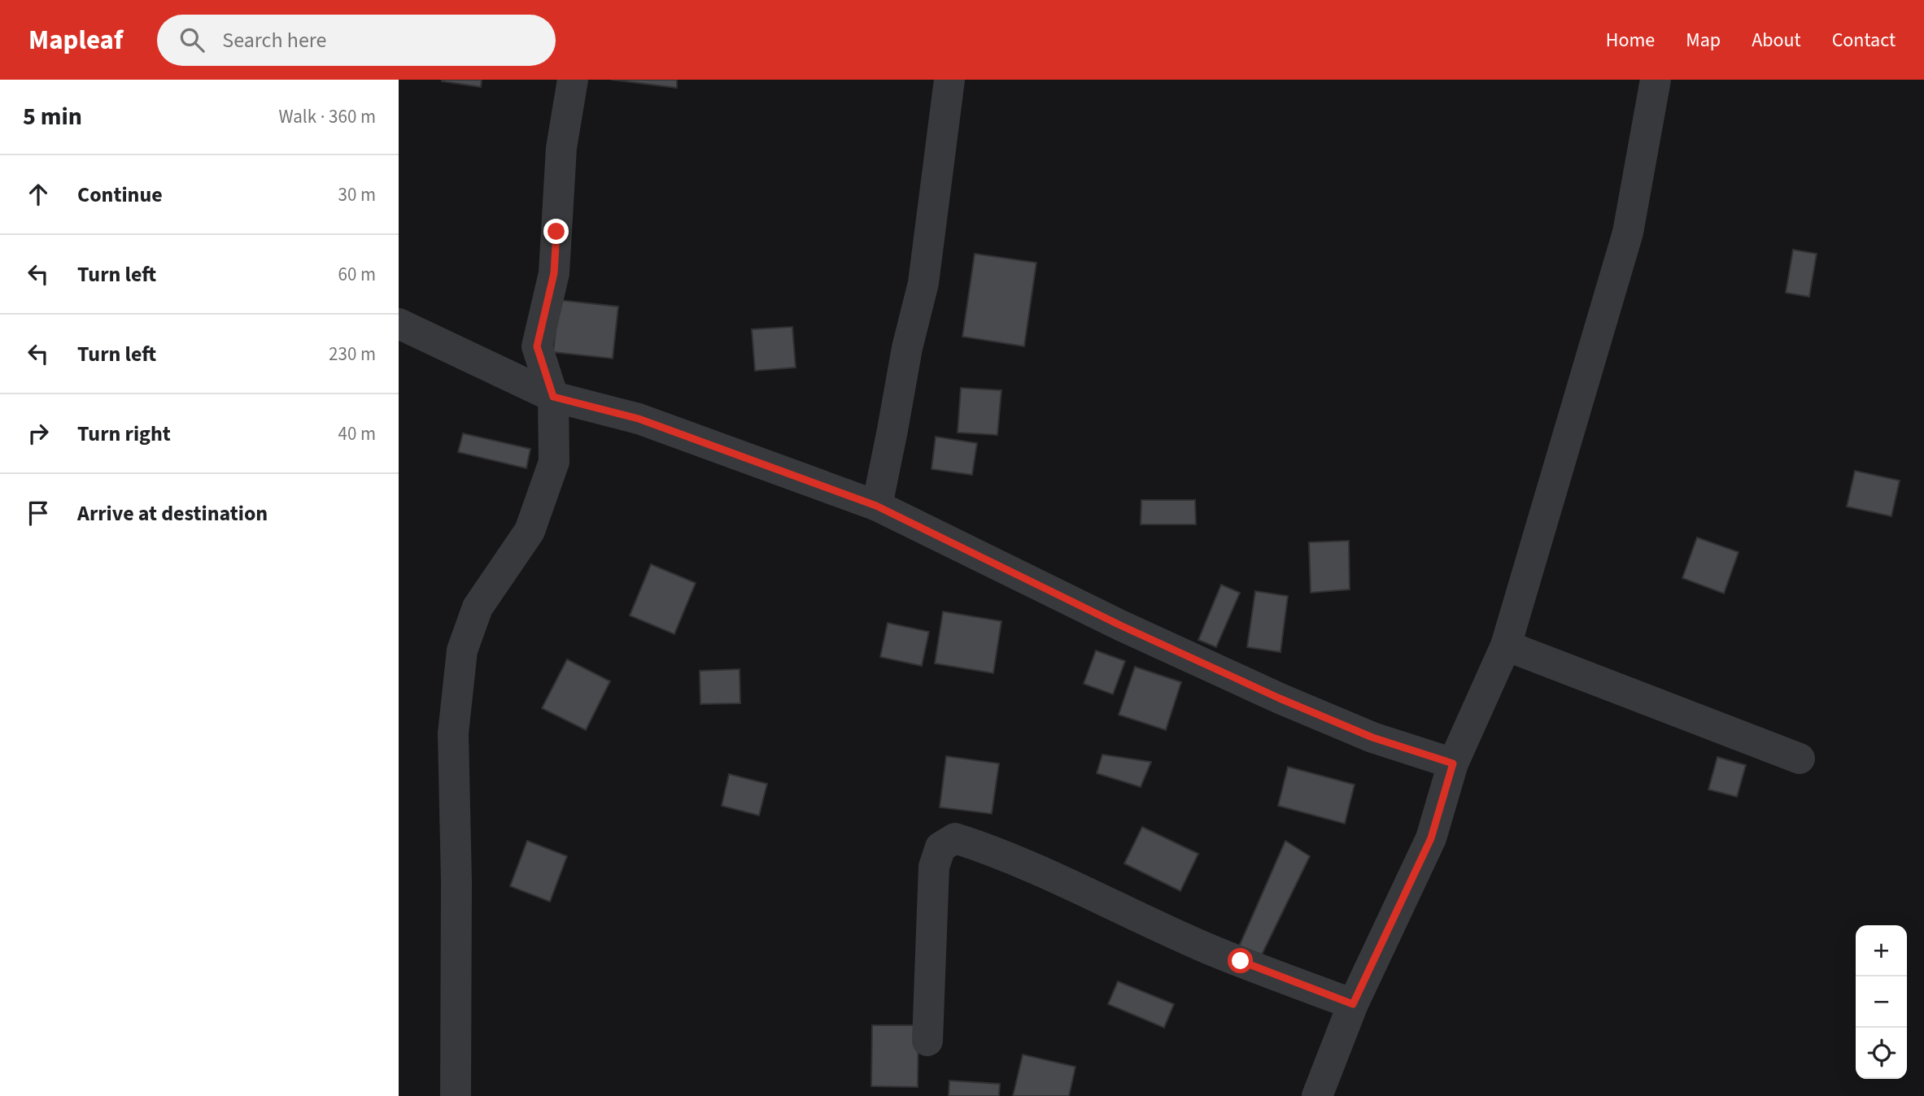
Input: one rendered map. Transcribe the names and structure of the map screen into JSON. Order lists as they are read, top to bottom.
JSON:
{
  "page": {
    "header": "Mapleaf",
    "search": "Search here",
    "nav": [
      "Home",
      "Map",
      "About",
      "Contact"
    ],
    "heading": ["5 min", "Walk · 360 m"],
    "list": [
      ["Continue", "30 m"],
      ["Turn left", "60 m"],
      ["Turn left", "230 m"],
      ["Turn right", "40 m"],
      "Arrive at destination"
    ],
    "map_buttons": ["+", "−"]
  }
}
